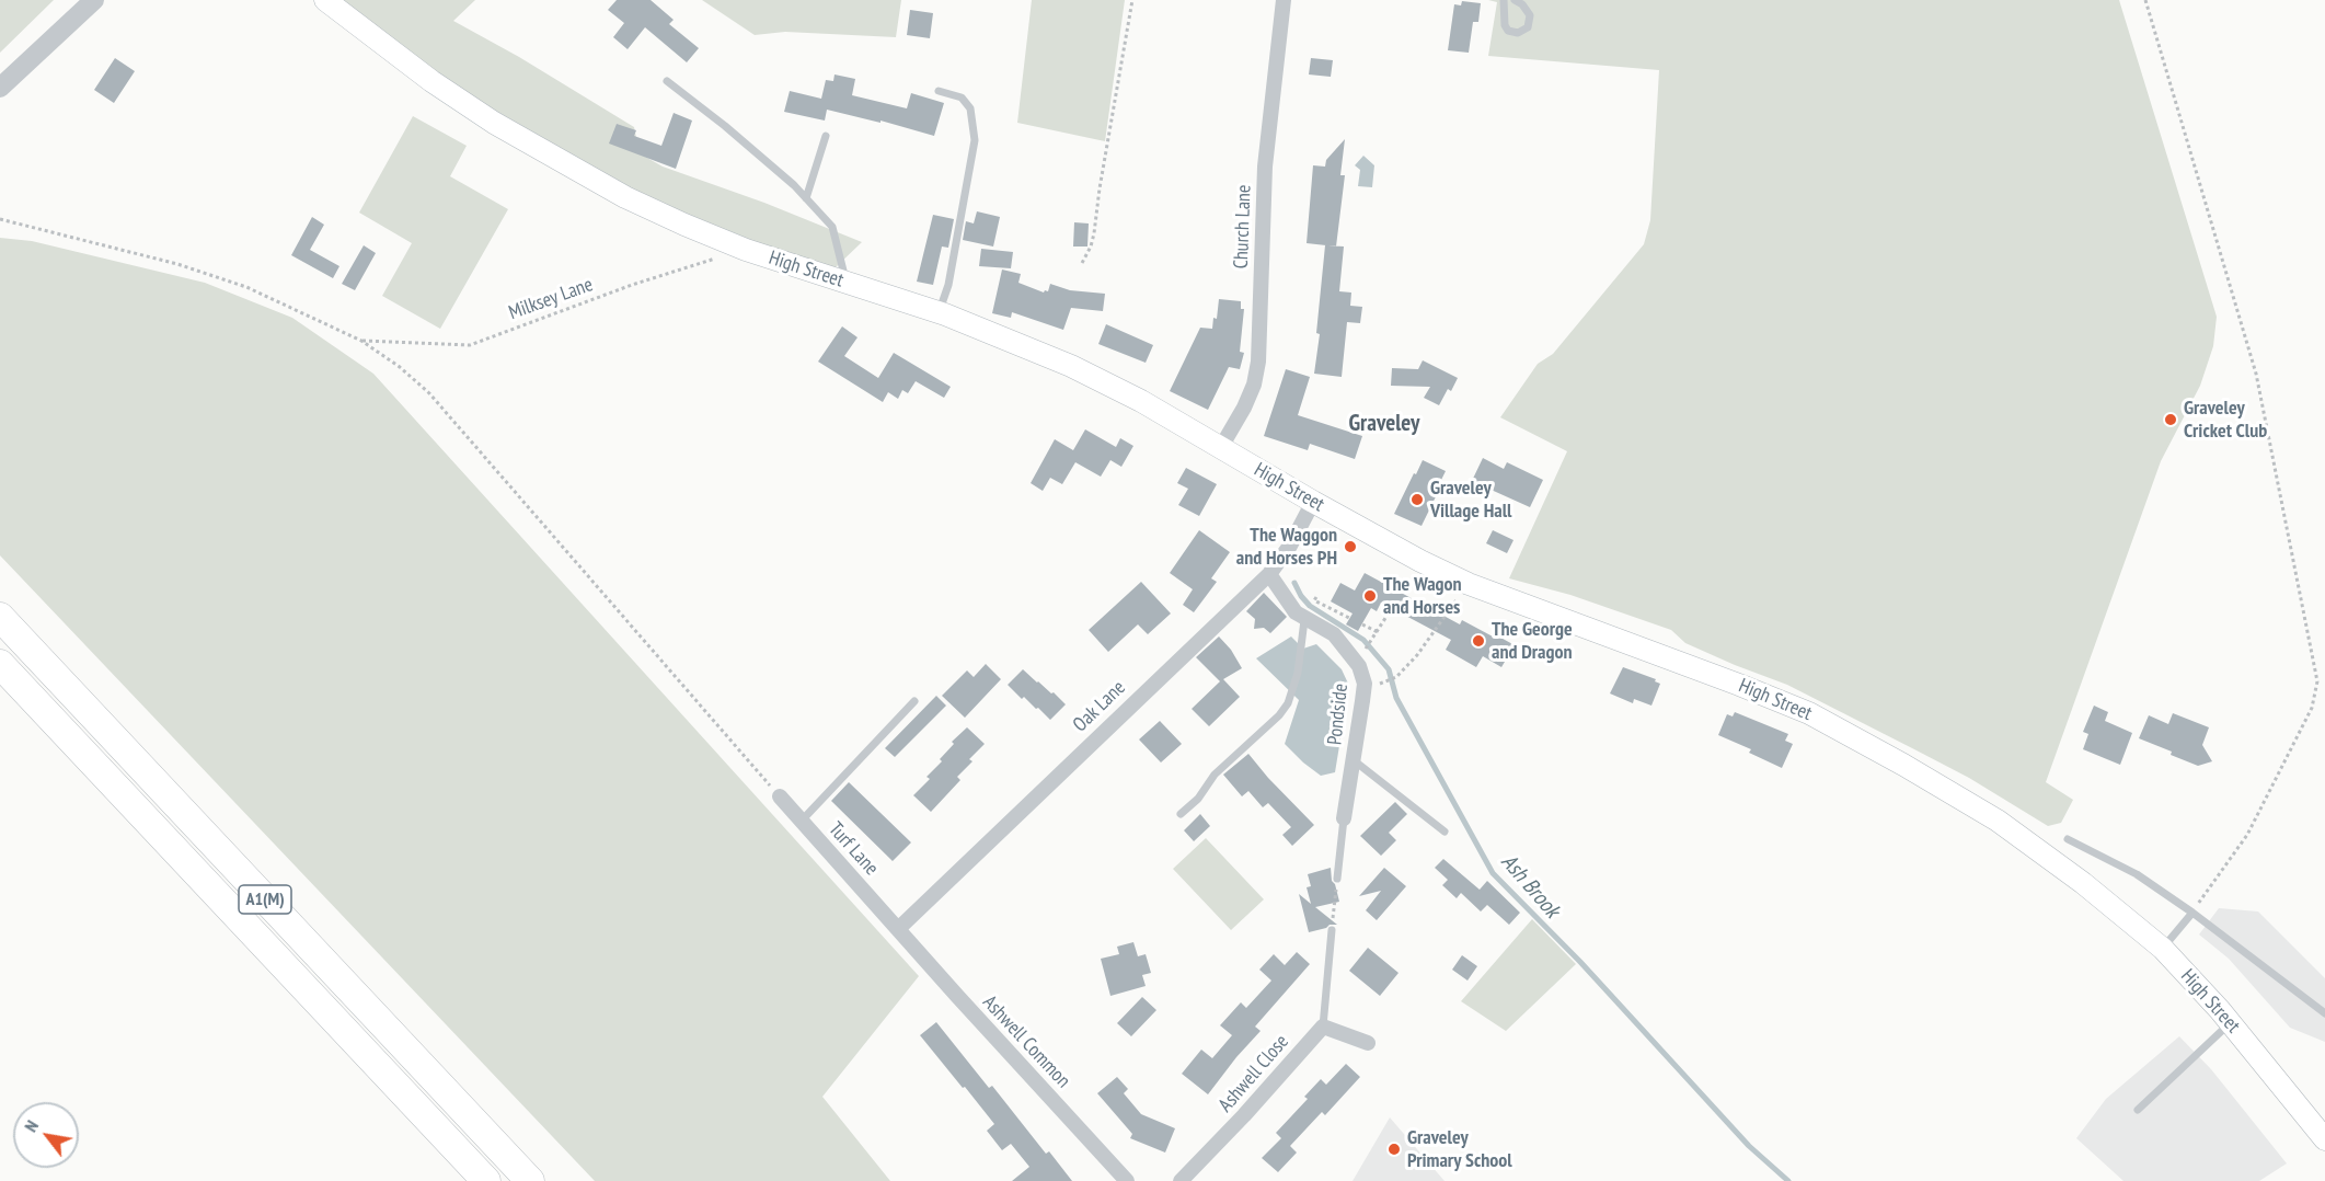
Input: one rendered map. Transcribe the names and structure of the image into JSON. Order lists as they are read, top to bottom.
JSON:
{
  "streets": {
    "highway": ["A1(M)"],
    "main road": ["High Street"],
    "street": [
      "Church Lane",
      "Oak Lane",
      "Pondside",
      "Turf Lane",
      "Ashwell Common",
      "Ashwell Close"
    ],
    "path": ["Milksey Lane"]
  },
  "crossings": [
    ["Church Lane", "High Street"],
    ["High Street", "Milksey Lane"],
    ["High Street", "Oak Lane"],
    ["Oak Lane", "Pondside"],
    ["Oak Lane", "Turf Lane"],
    ["Oak Lane", "Ashwell Common"],
    ["Turf Lane", "Ashwell Common"]
  ],
  "districts": ["Graveley"],
  "water": ["Ash Brook"],
  "places": [
    "Graveley Cricket Club",
    "Graveley Village Hall",
    "The Waggon and Horses PH",
    "The Wagon and Horses",
    "The George and Dragon",
    "Graveley Primary School"
  ],
  "north": "top left"
}
